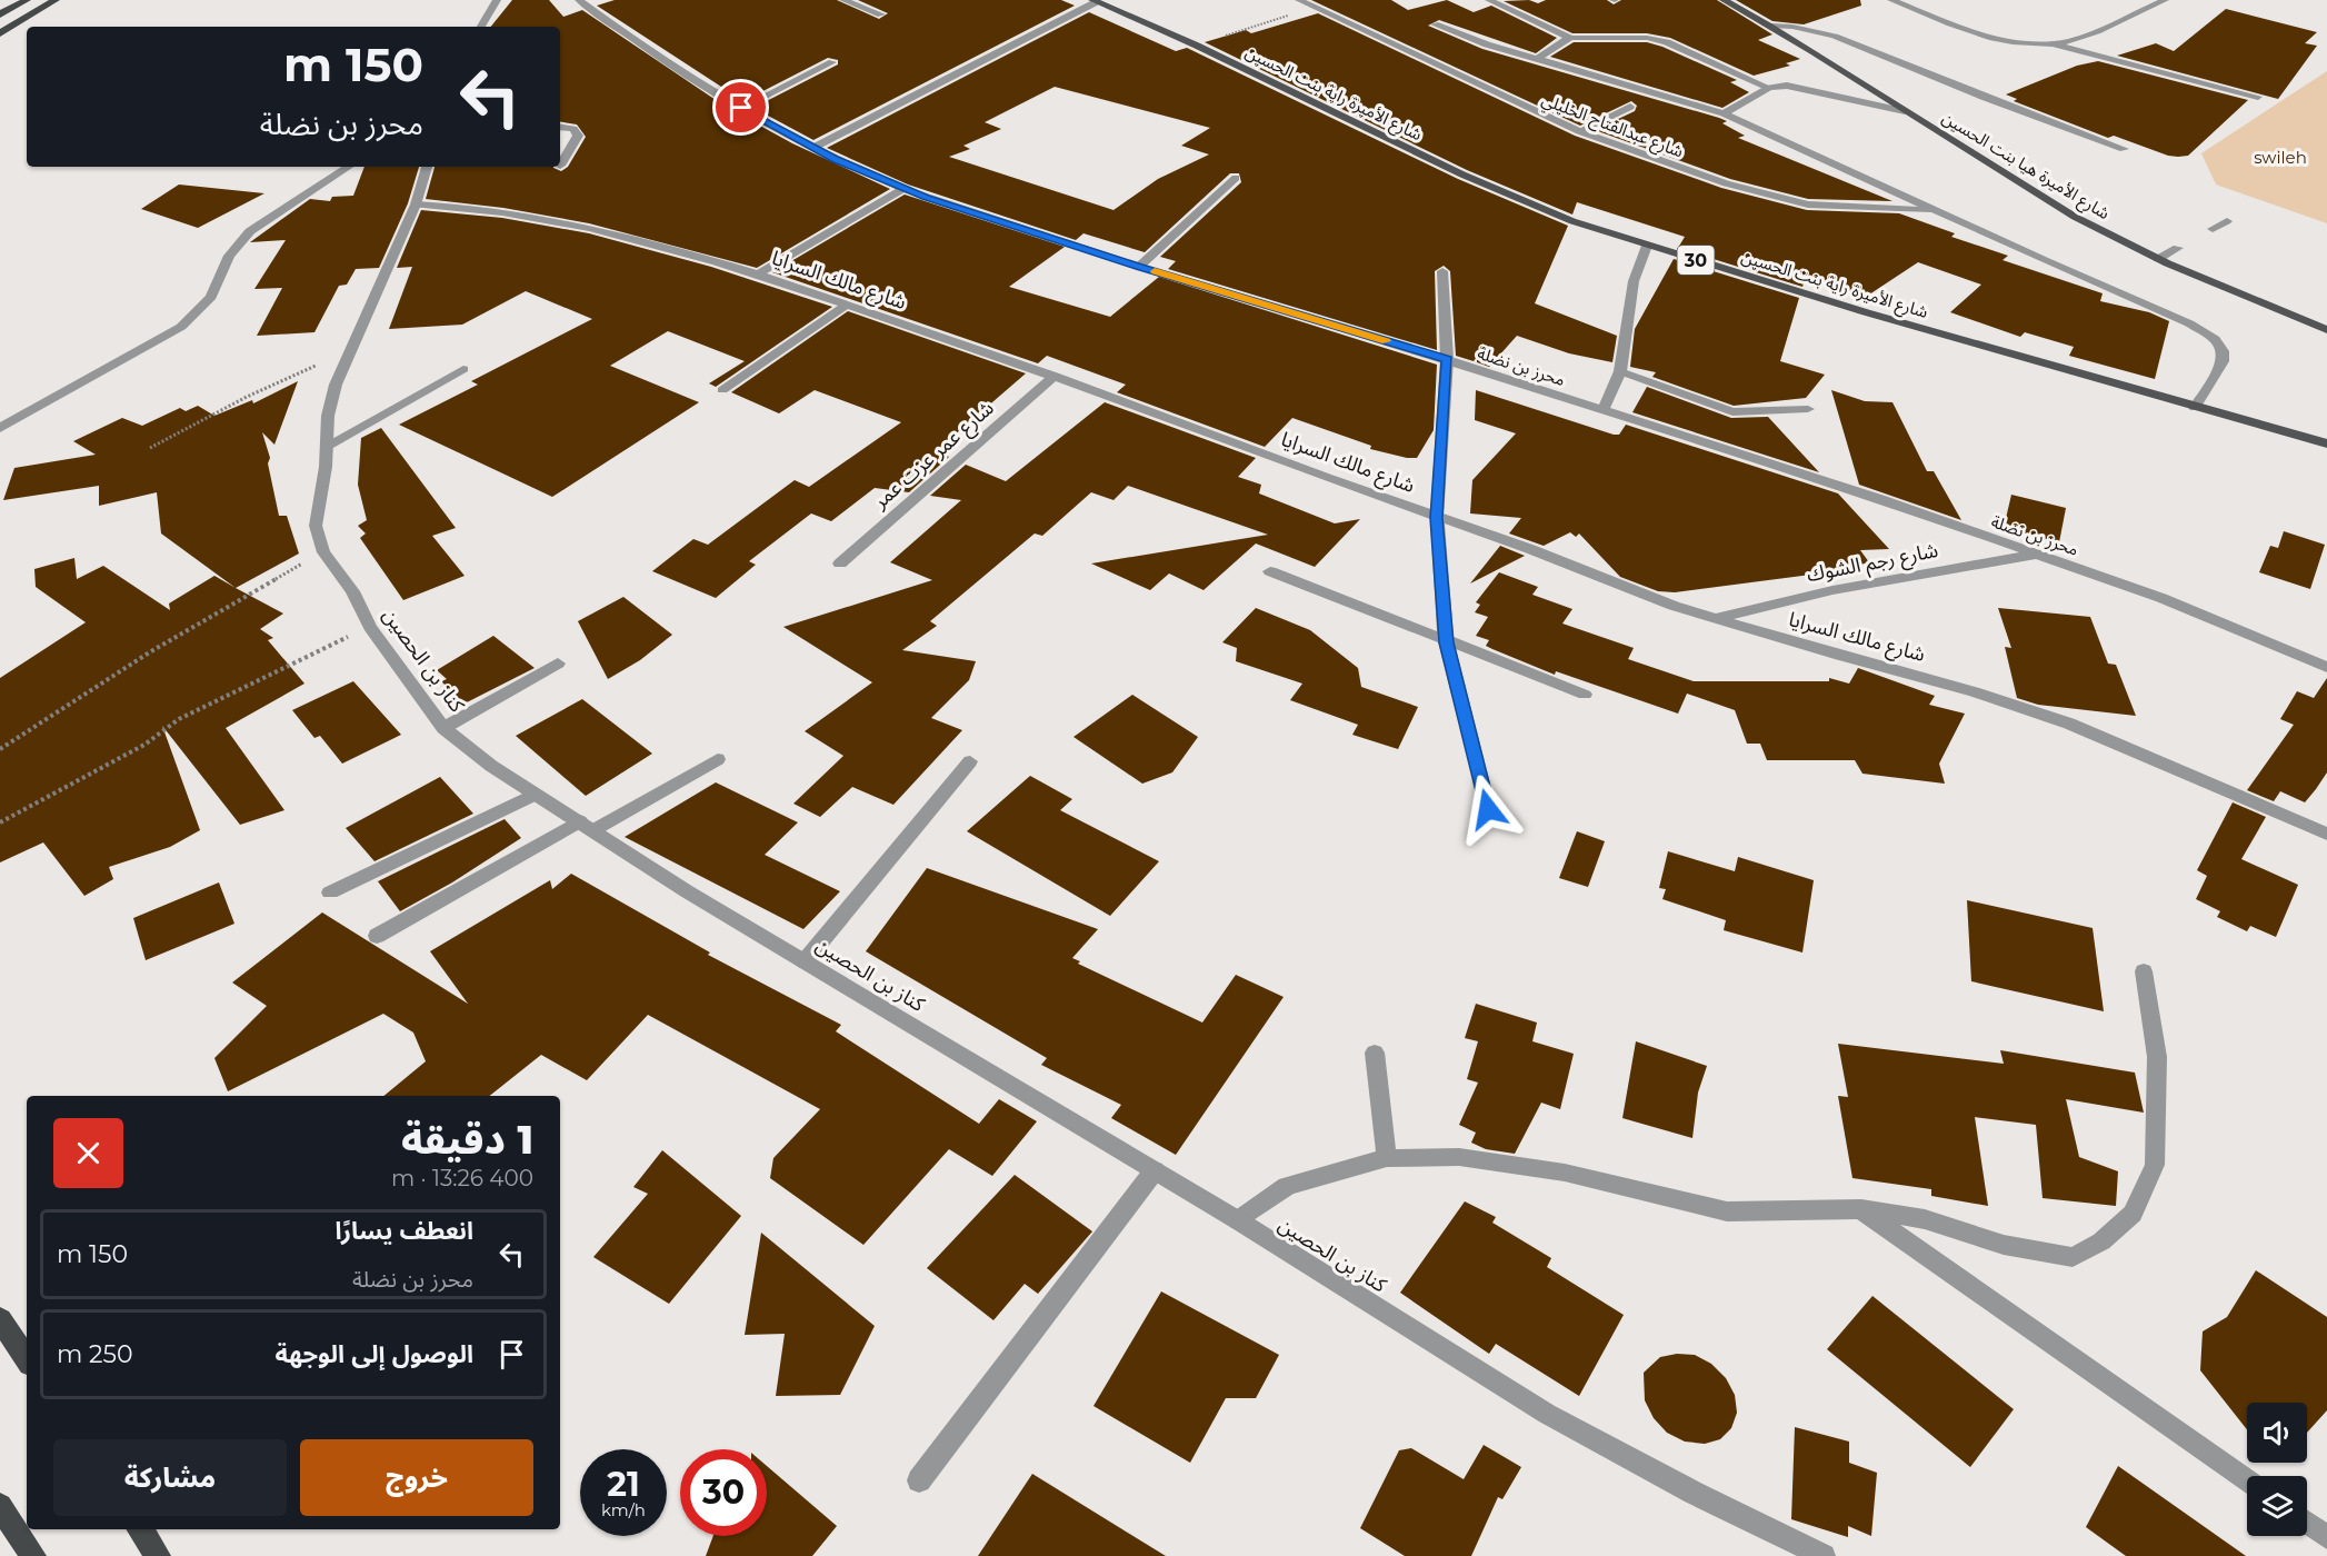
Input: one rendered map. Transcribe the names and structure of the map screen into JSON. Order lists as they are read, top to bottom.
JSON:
{
  "streets": {
    "main road": ["شارع الأميرة راية بنت الحسين", "شارع الأميرة هيا بنت الحسين", "30"],
    "street": [
      "شارع عبدالفتاح الخليلي",
      "شارع مالك السرايا",
      "محرز بن نضلة",
      "شارع عمر عزت عمر",
      "شارع رجم الشوك",
      "كناز بن الحصين"
    ]
  },
  "crossings": [
    ["شارع مالك السرايا", "شارع عمر عزت عمر"],
    ["شارع مالك السرايا", "شارع رجم الشوك"],
    ["شارع مالك السرايا", "كناز بن الحصين"],
    ["محرز بن نضلة", "شارع رجم الشوك"]
  ],
  "parks": ["swileh"],
  "page": {
    "turn": ["150 m", "محرز بن نضلة"],
    "heading": ["1 دقيقة", "400 m · 13:26"],
    "list": [
      {
        "name": "انعطف يسارًا",
        "note": "محرز بن نضلة",
        "value": "150 m"
      },
      {
        "name": "الوصول إلى الوجهة",
        "value": "250 m"
      }
    ],
    "buttons": ["خروج", "مشاركة"],
    "speed": "21 km/h",
    "limit": "30"
  }
}
